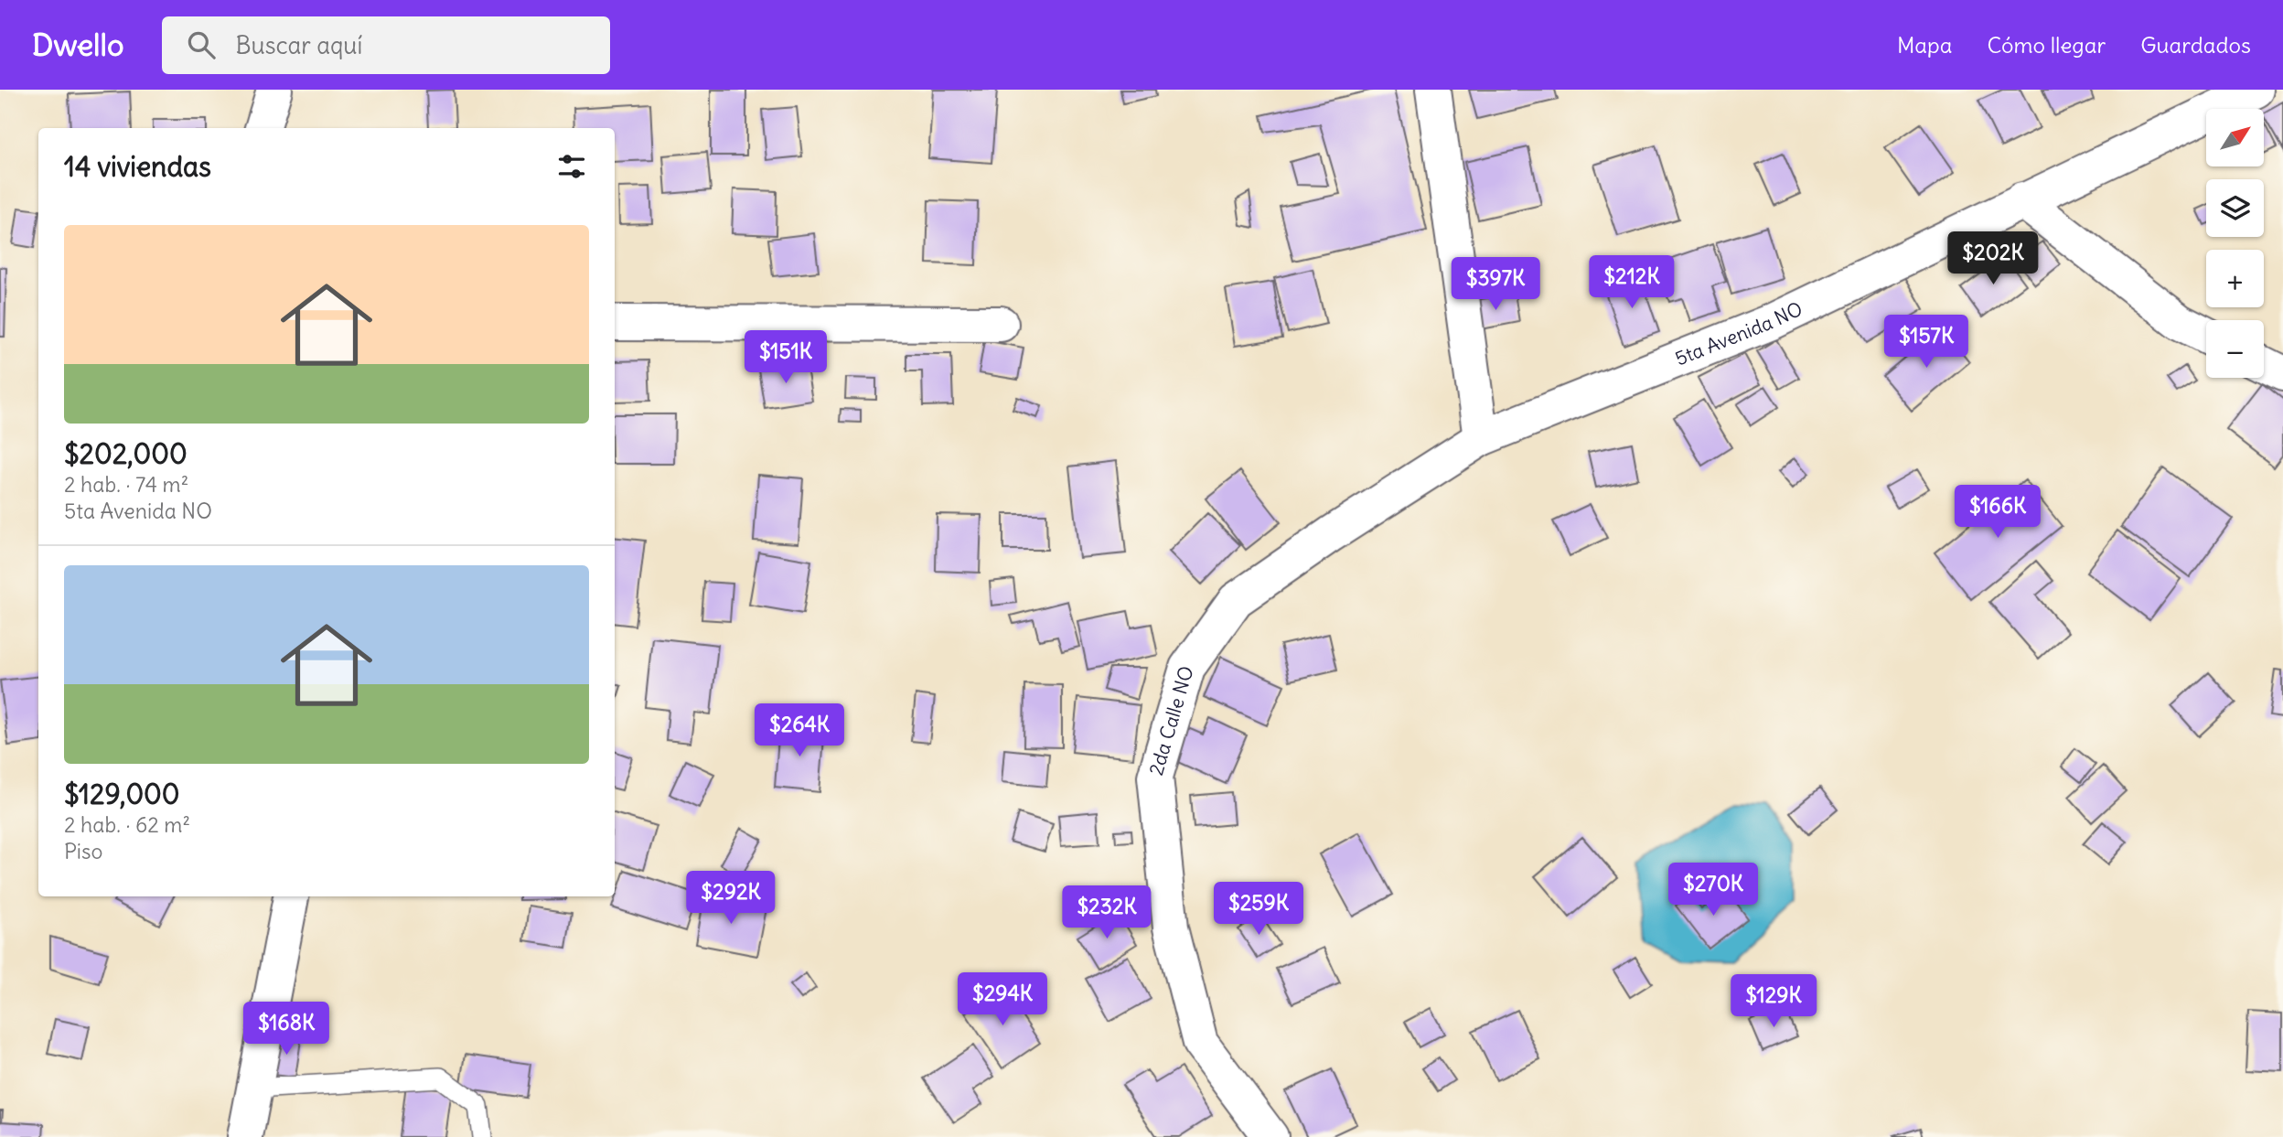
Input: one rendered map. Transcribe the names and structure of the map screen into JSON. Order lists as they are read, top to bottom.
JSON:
{
  "streets": {
    "street": ["5ta Avenida NO", "2da Calle NO"]
  },
  "crossings": [
    ["5ta Avenida NO", "2da Calle NO"]
  ],
  "north": "top right",
  "page": {
    "header": "Dwello",
    "search": "Buscar aquí",
    "nav": ["Mapa", "Cómo llegar", "Guardados"],
    "map_buttons": ["+", "−"],
    "heading": "14 viviendas",
    "list": [
      {
        "name": "$202,000",
        "note": "2 hab. · 74 m² · 5ta Avenida NO"
      },
      {
        "name": "$129,000",
        "note": "2 hab. · 62 m² · Piso"
      }
    ],
    "price": [
      "$202K",
      "$212K",
      "$397K",
      "$157K",
      "$151K",
      "$166K",
      "$264K",
      "$270K",
      "$292K",
      "$259K",
      "$232K",
      "$294K",
      "$129K",
      "$168K"
    ]
  }
}
